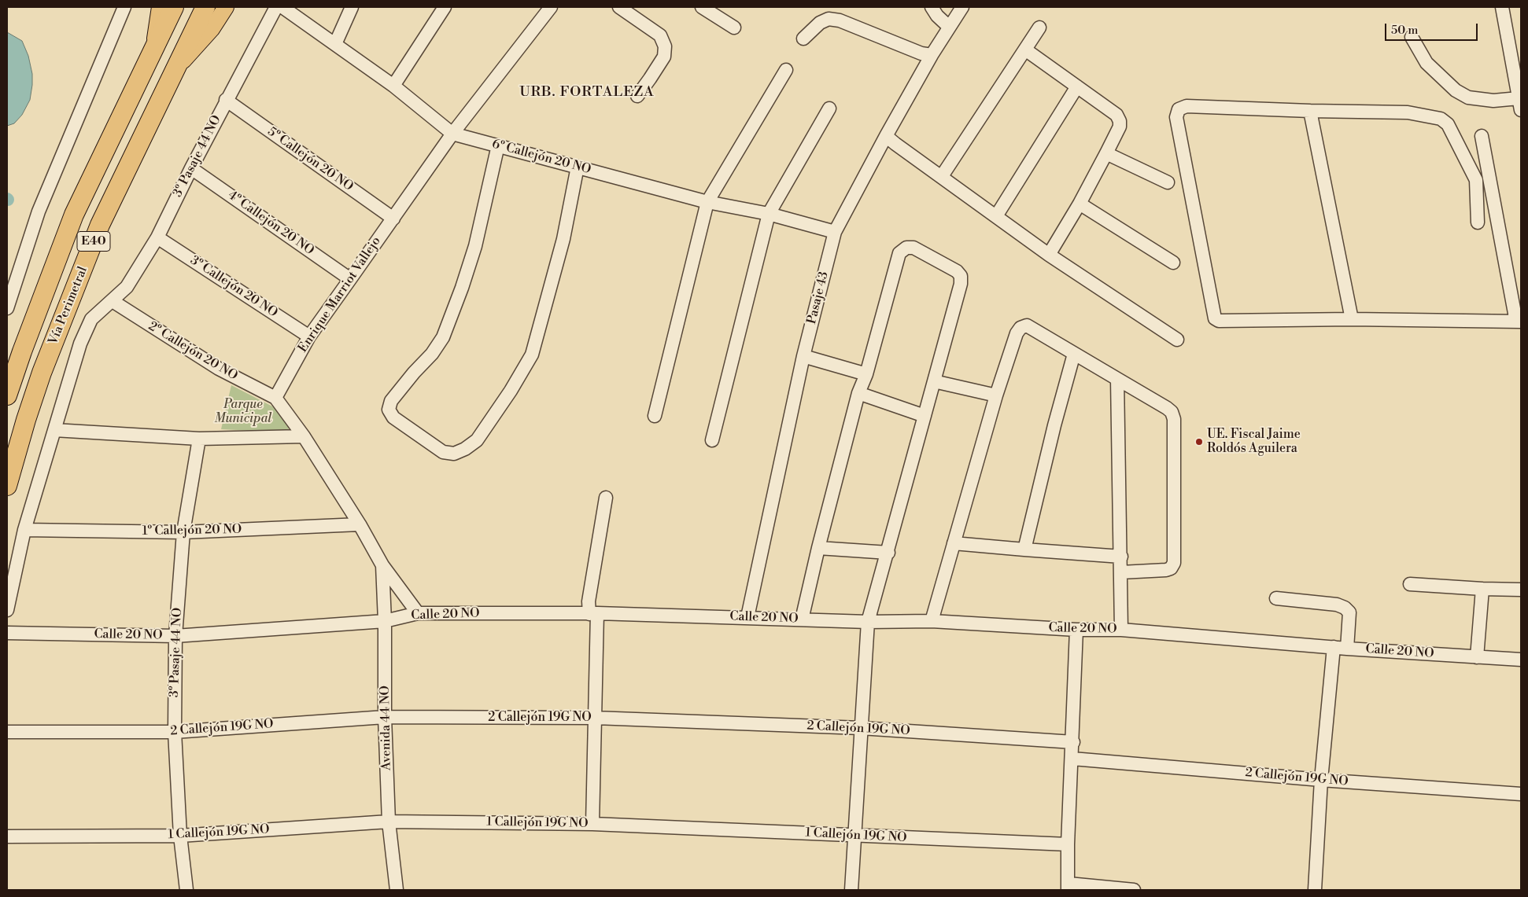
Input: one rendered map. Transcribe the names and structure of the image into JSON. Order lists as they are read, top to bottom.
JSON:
{
  "streets": {
    "highway": ["E40", "Vía Perimetral"],
    "street": [
      "3º Pasaje 44 NO",
      "6º Callejón 20 NO",
      "5º Callejón 20 NO",
      "4º Callejón 20 NO",
      "3º Callejón 20 NO",
      "Enrique Marriot Vallejo",
      "Pasaje 43",
      "2º Callejón 20 NO",
      "1º Callejón 20 NO",
      "Calle 20 NO",
      "2 Callejón 19G NO",
      "Avenida 44 NO",
      "1 Callejón 19G NO"
    ]
  },
  "crossings": [
    ["3º Pasaje 44 NO", "5º Callejón 20 NO"],
    ["3º Pasaje 44 NO", "4º Callejón 20 NO"],
    ["3º Pasaje 44 NO", "3º Callejón 20 NO"],
    ["3º Pasaje 44 NO", "Vía Perimetral"],
    ["3º Pasaje 44 NO", "2º Callejón 20 NO"],
    ["3º Pasaje 44 NO", "1º Callejón 20 NO"],
    ["3º Pasaje 44 NO", "Calle 20 NO"],
    ["3º Pasaje 44 NO", "2 Callejón 19G NO"],
    ["3º Pasaje 44 NO", "1 Callejón 19G NO"],
    ["6º Callejón 20 NO", "Enrique Marriot Vallejo"],
    ["6º Callejón 20 NO", "Pasaje 43"],
    ["5º Callejón 20 NO", "Enrique Marriot Vallejo"],
    ["4º Callejón 20 NO", "Enrique Marriot Vallejo"],
    ["3º Callejón 20 NO", "Enrique Marriot Vallejo"],
    ["Enrique Marriot Vallejo", "2º Callejón 20 NO"],
    ["Pasaje 43", "Calle 20 NO"],
    ["Vía Perimetral", "2º Callejón 20 NO"],
    ["Vía Perimetral", "1º Callejón 20 NO"],
    ["Calle 20 NO", "Avenida 44 NO"],
    ["2 Callejón 19G NO", "Avenida 44 NO"],
    ["Avenida 44 NO", "1 Callejón 19G NO"]
  ],
  "districts": ["URB. FORTALEZA"],
  "parks": ["Parque Municipal"],
  "places": ["UE. Fiscal Jaime Roldós Aguilera"],
  "scale_bar": "50 m"
}
